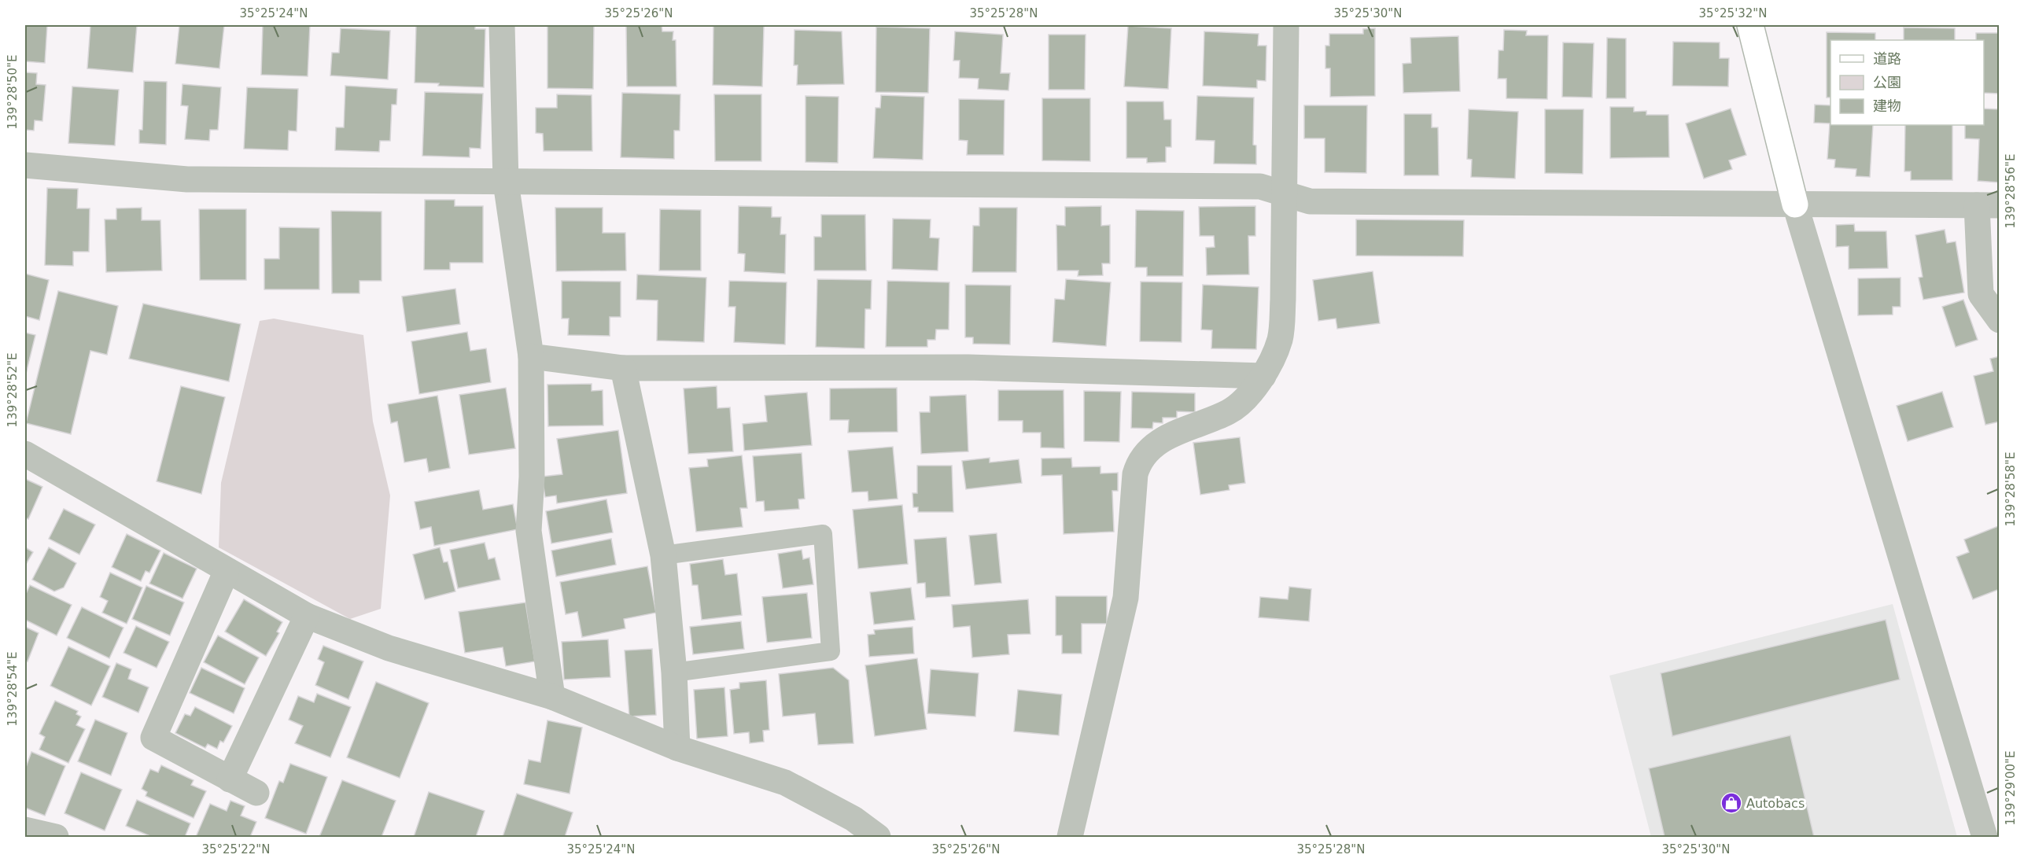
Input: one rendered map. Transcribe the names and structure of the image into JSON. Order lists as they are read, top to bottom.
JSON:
{
  "places": {
    "shop": ["Autobacs"]
  },
  "legend": ["道路", "公園", "建物"],
  "coordinates": [
    "35°25'24\"N",
    "35°25'26\"N",
    "35°25'28\"N",
    "35°25'30\"N",
    "35°25'32\"N",
    "139°28'50\"E",
    "139°28'56\"E",
    "139°28'52\"E",
    "139°28'58\"E",
    "139°28'54\"E",
    "139°29'00\"E",
    "35°25'22\"N"
  ]
}
